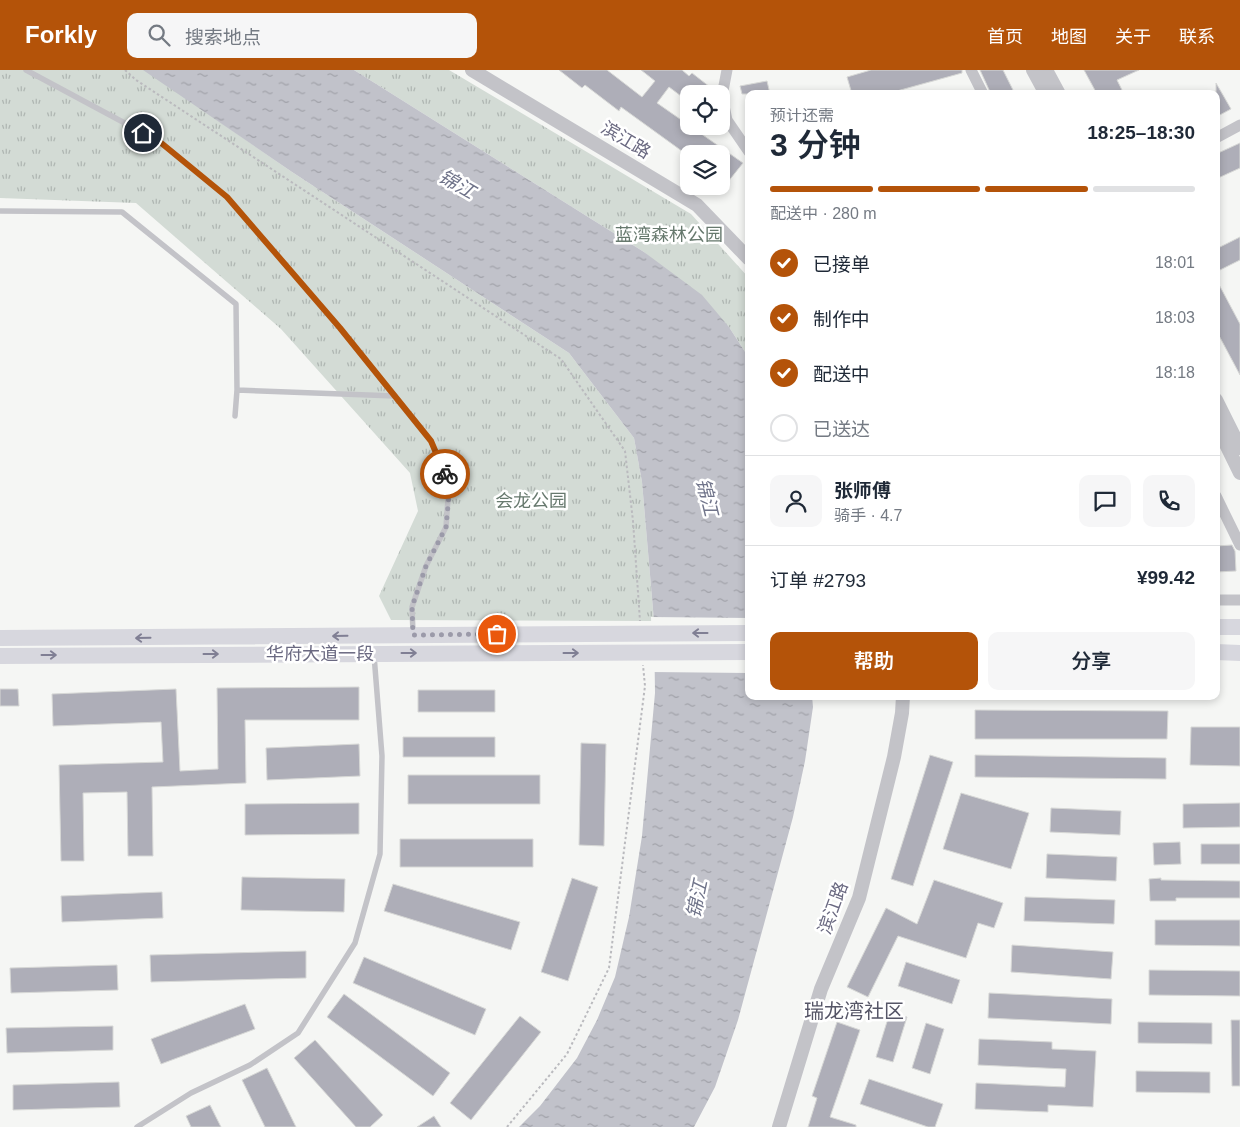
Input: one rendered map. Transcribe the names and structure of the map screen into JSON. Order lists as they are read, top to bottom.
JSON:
{
  "streets": {
    "main road": ["华府大道一段"],
    "street": ["滨江路"]
  },
  "districts": ["瑞龙湾社区"],
  "water": ["锦江"],
  "parks": ["蓝湾森林公园", "会龙公园"],
  "page": {
    "header": "Forkly",
    "search": "搜索地点",
    "nav": [
      "首页",
      "地图",
      "关于",
      "联系"
    ],
    "heading": ["3 分钟", "预计还需", "18:25–18:30"],
    "panel": [
      "张师傅",
      "骑手 · 4.7",
      "订单 #2793",
      "¥99.42"
    ],
    "bar": "配送中 · 280 m",
    "list": [
      ["已接单", "18:01"],
      ["制作中", "18:03"],
      ["配送中", "18:18"],
      "已送达"
    ],
    "buttons": ["帮助", "分享"]
  }
}
